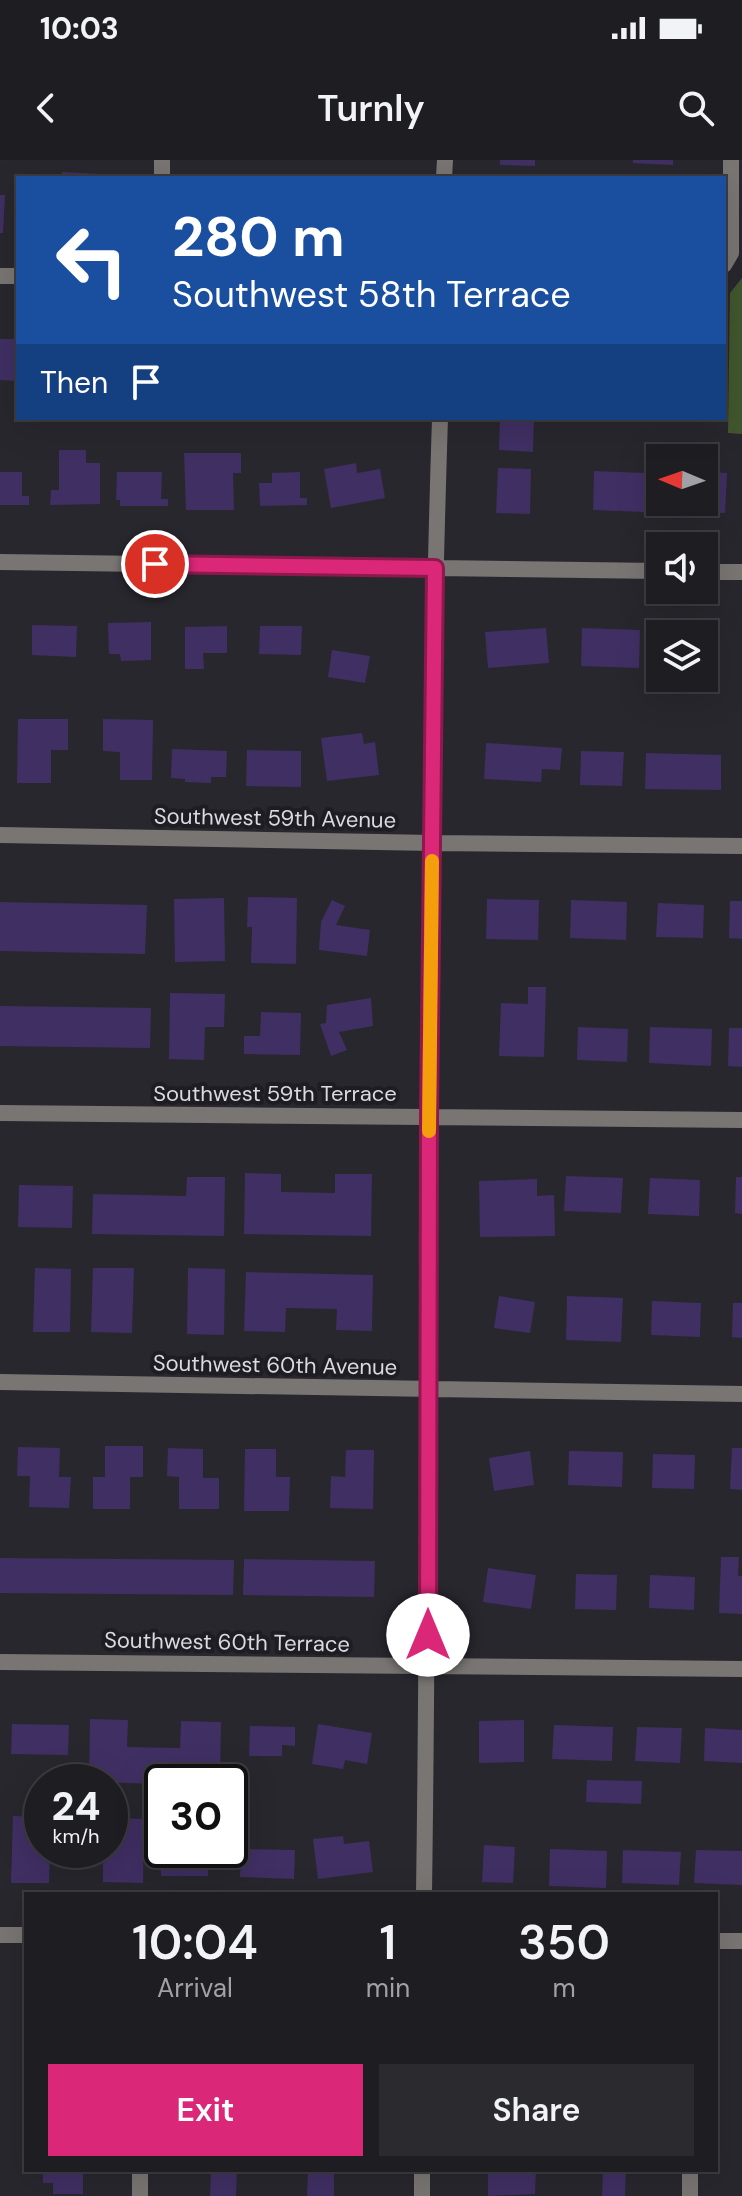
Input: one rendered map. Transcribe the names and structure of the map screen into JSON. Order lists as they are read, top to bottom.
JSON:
{
  "streets": {
    "street": [
      "Southwest 59th Avenue",
      "Southwest 59th Terrace",
      "Southwest 60th Avenue",
      "Southwest 60th Terrace"
    ]
  },
  "north": "left",
  "page": {
    "status": "10:03",
    "header": "Turnly",
    "turn": ["280 m", "Southwest 58th Terrace"],
    "then": "Then",
    "speed": "24 km/h",
    "limit": "30",
    "eta": [
      "10:04",
      "Arrival",
      "1",
      "min",
      "350",
      "m"
    ],
    "buttons": ["Exit", "Share"]
  }
}
